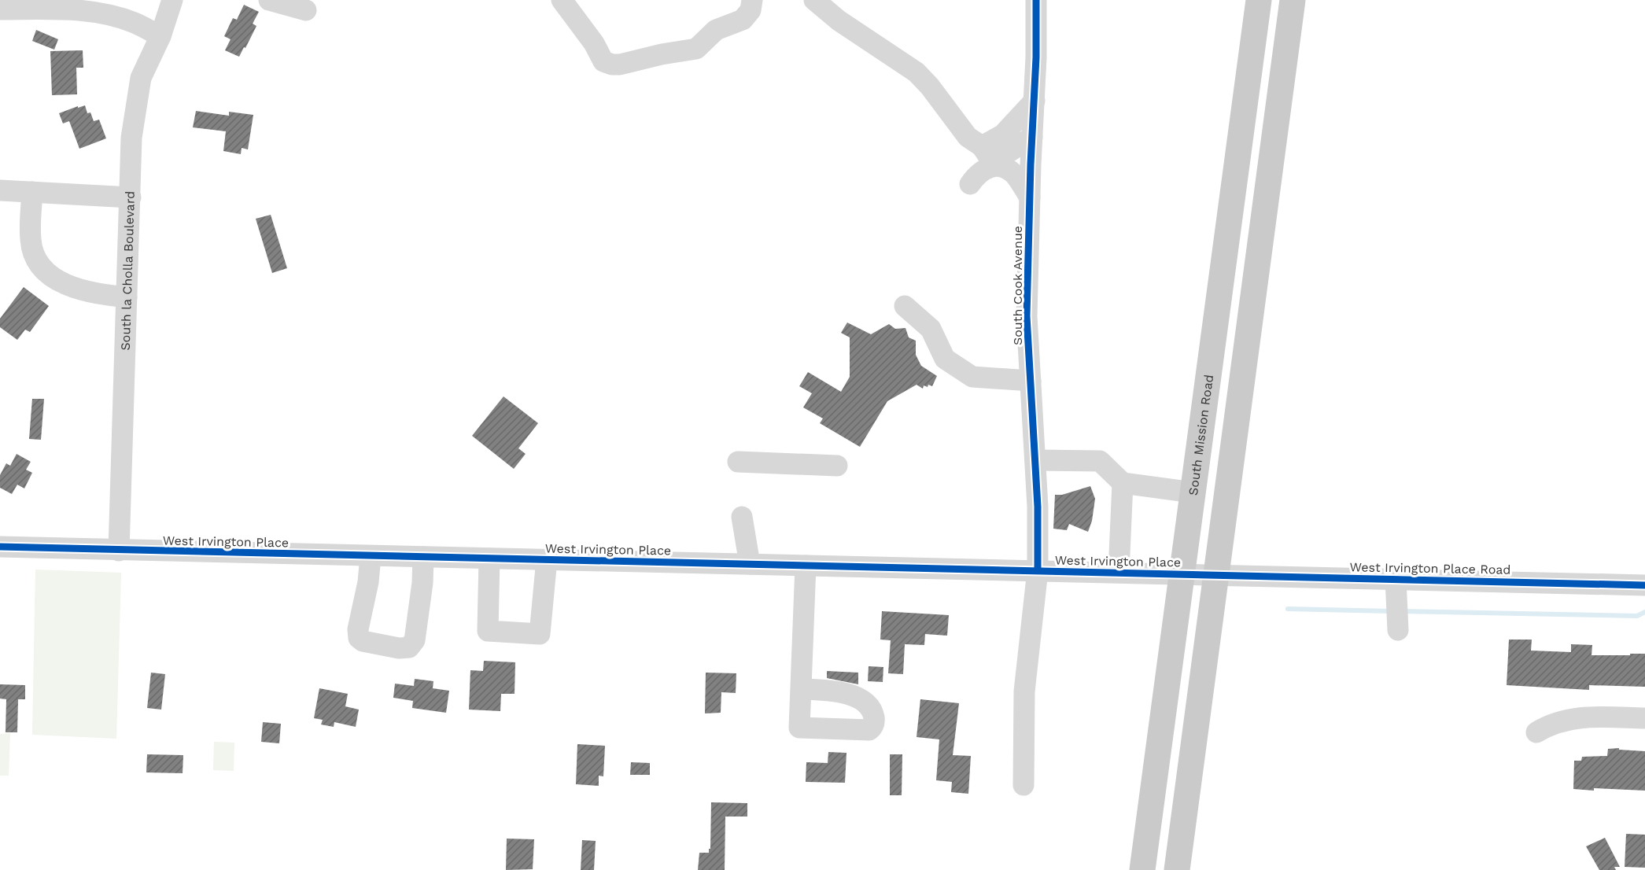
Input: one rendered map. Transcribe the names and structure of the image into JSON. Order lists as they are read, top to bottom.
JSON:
{
  "streets": {
    "main road": ["South Mission Road"],
    "street": [
      "South la Cholla Boulevard",
      "South Cook Avenue",
      "West Irvington Place",
      "West Irvington Place Road"
    ]
  },
  "crossings": [
    ["South la Cholla Boulevard", "West Irvington Place"],
    ["South Cook Avenue", "West Irvington Place"],
    ["South Mission Road", "West Irvington Place"],
    ["West Irvington Place", "West Irvington Place Road"]
  ]
}
